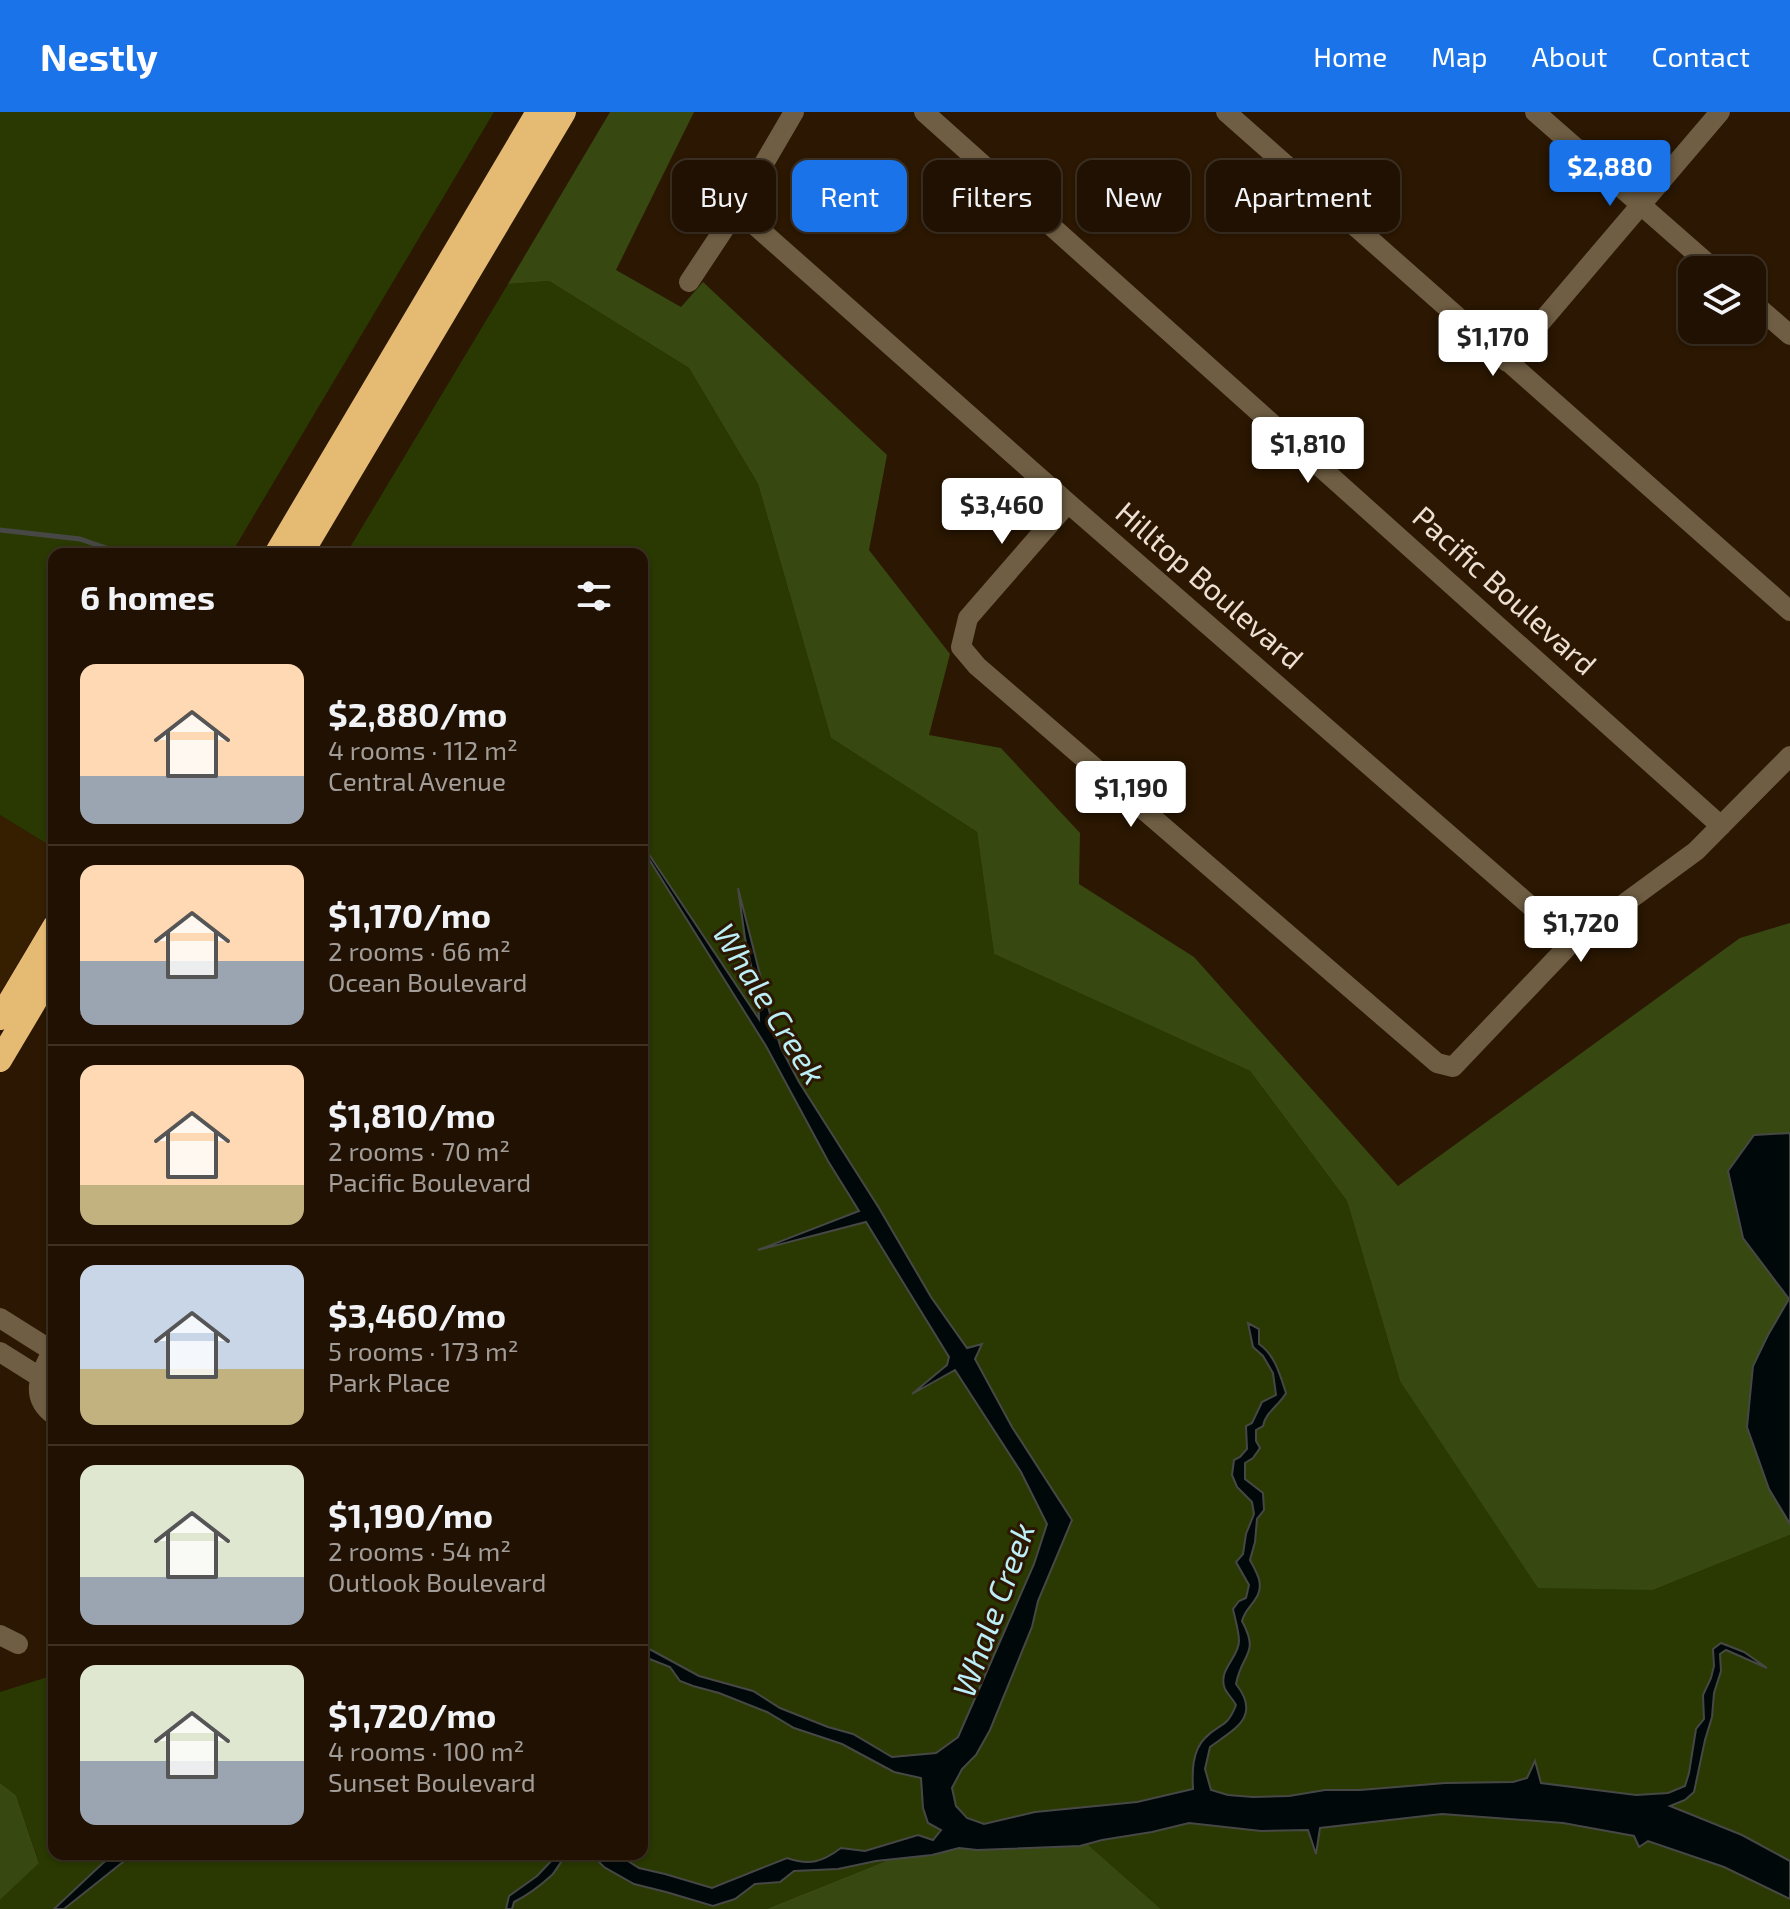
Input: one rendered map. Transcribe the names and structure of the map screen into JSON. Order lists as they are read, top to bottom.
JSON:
{
  "streets": {
    "street": ["Hilltop Boulevard", "Pacific Boulevard"]
  },
  "water": ["Whale Creek"],
  "page": {
    "header": "Nestly",
    "nav": [
      "Home",
      "Map",
      "About",
      "Contact"
    ],
    "price": [
      "$2,880",
      "$1,170",
      "$1,810",
      "$3,460",
      "$1,190",
      "$1,720"
    ],
    "chip": [
      "Buy",
      "Rent",
      "Filters",
      "New",
      "Apartment"
    ],
    "heading": "6 homes",
    "list": [
      {
        "name": "$2,880/mo",
        "note": "4 rooms · 112 m² · Central Avenue"
      },
      {
        "name": "$1,170/mo",
        "note": "2 rooms · 66 m² · Ocean Boulevard"
      },
      {
        "name": "$1,810/mo",
        "note": "2 rooms · 70 m² · Pacific Boulevard"
      },
      {
        "name": "$3,460/mo",
        "note": "5 rooms · 173 m² · Park Place"
      },
      {
        "name": "$1,190/mo",
        "note": "2 rooms · 54 m² · Outlook Boulevard"
      },
      {
        "name": "$1,720/mo",
        "note": "4 rooms · 100 m² · Sunset Boulevard"
      }
    ]
  }
}
